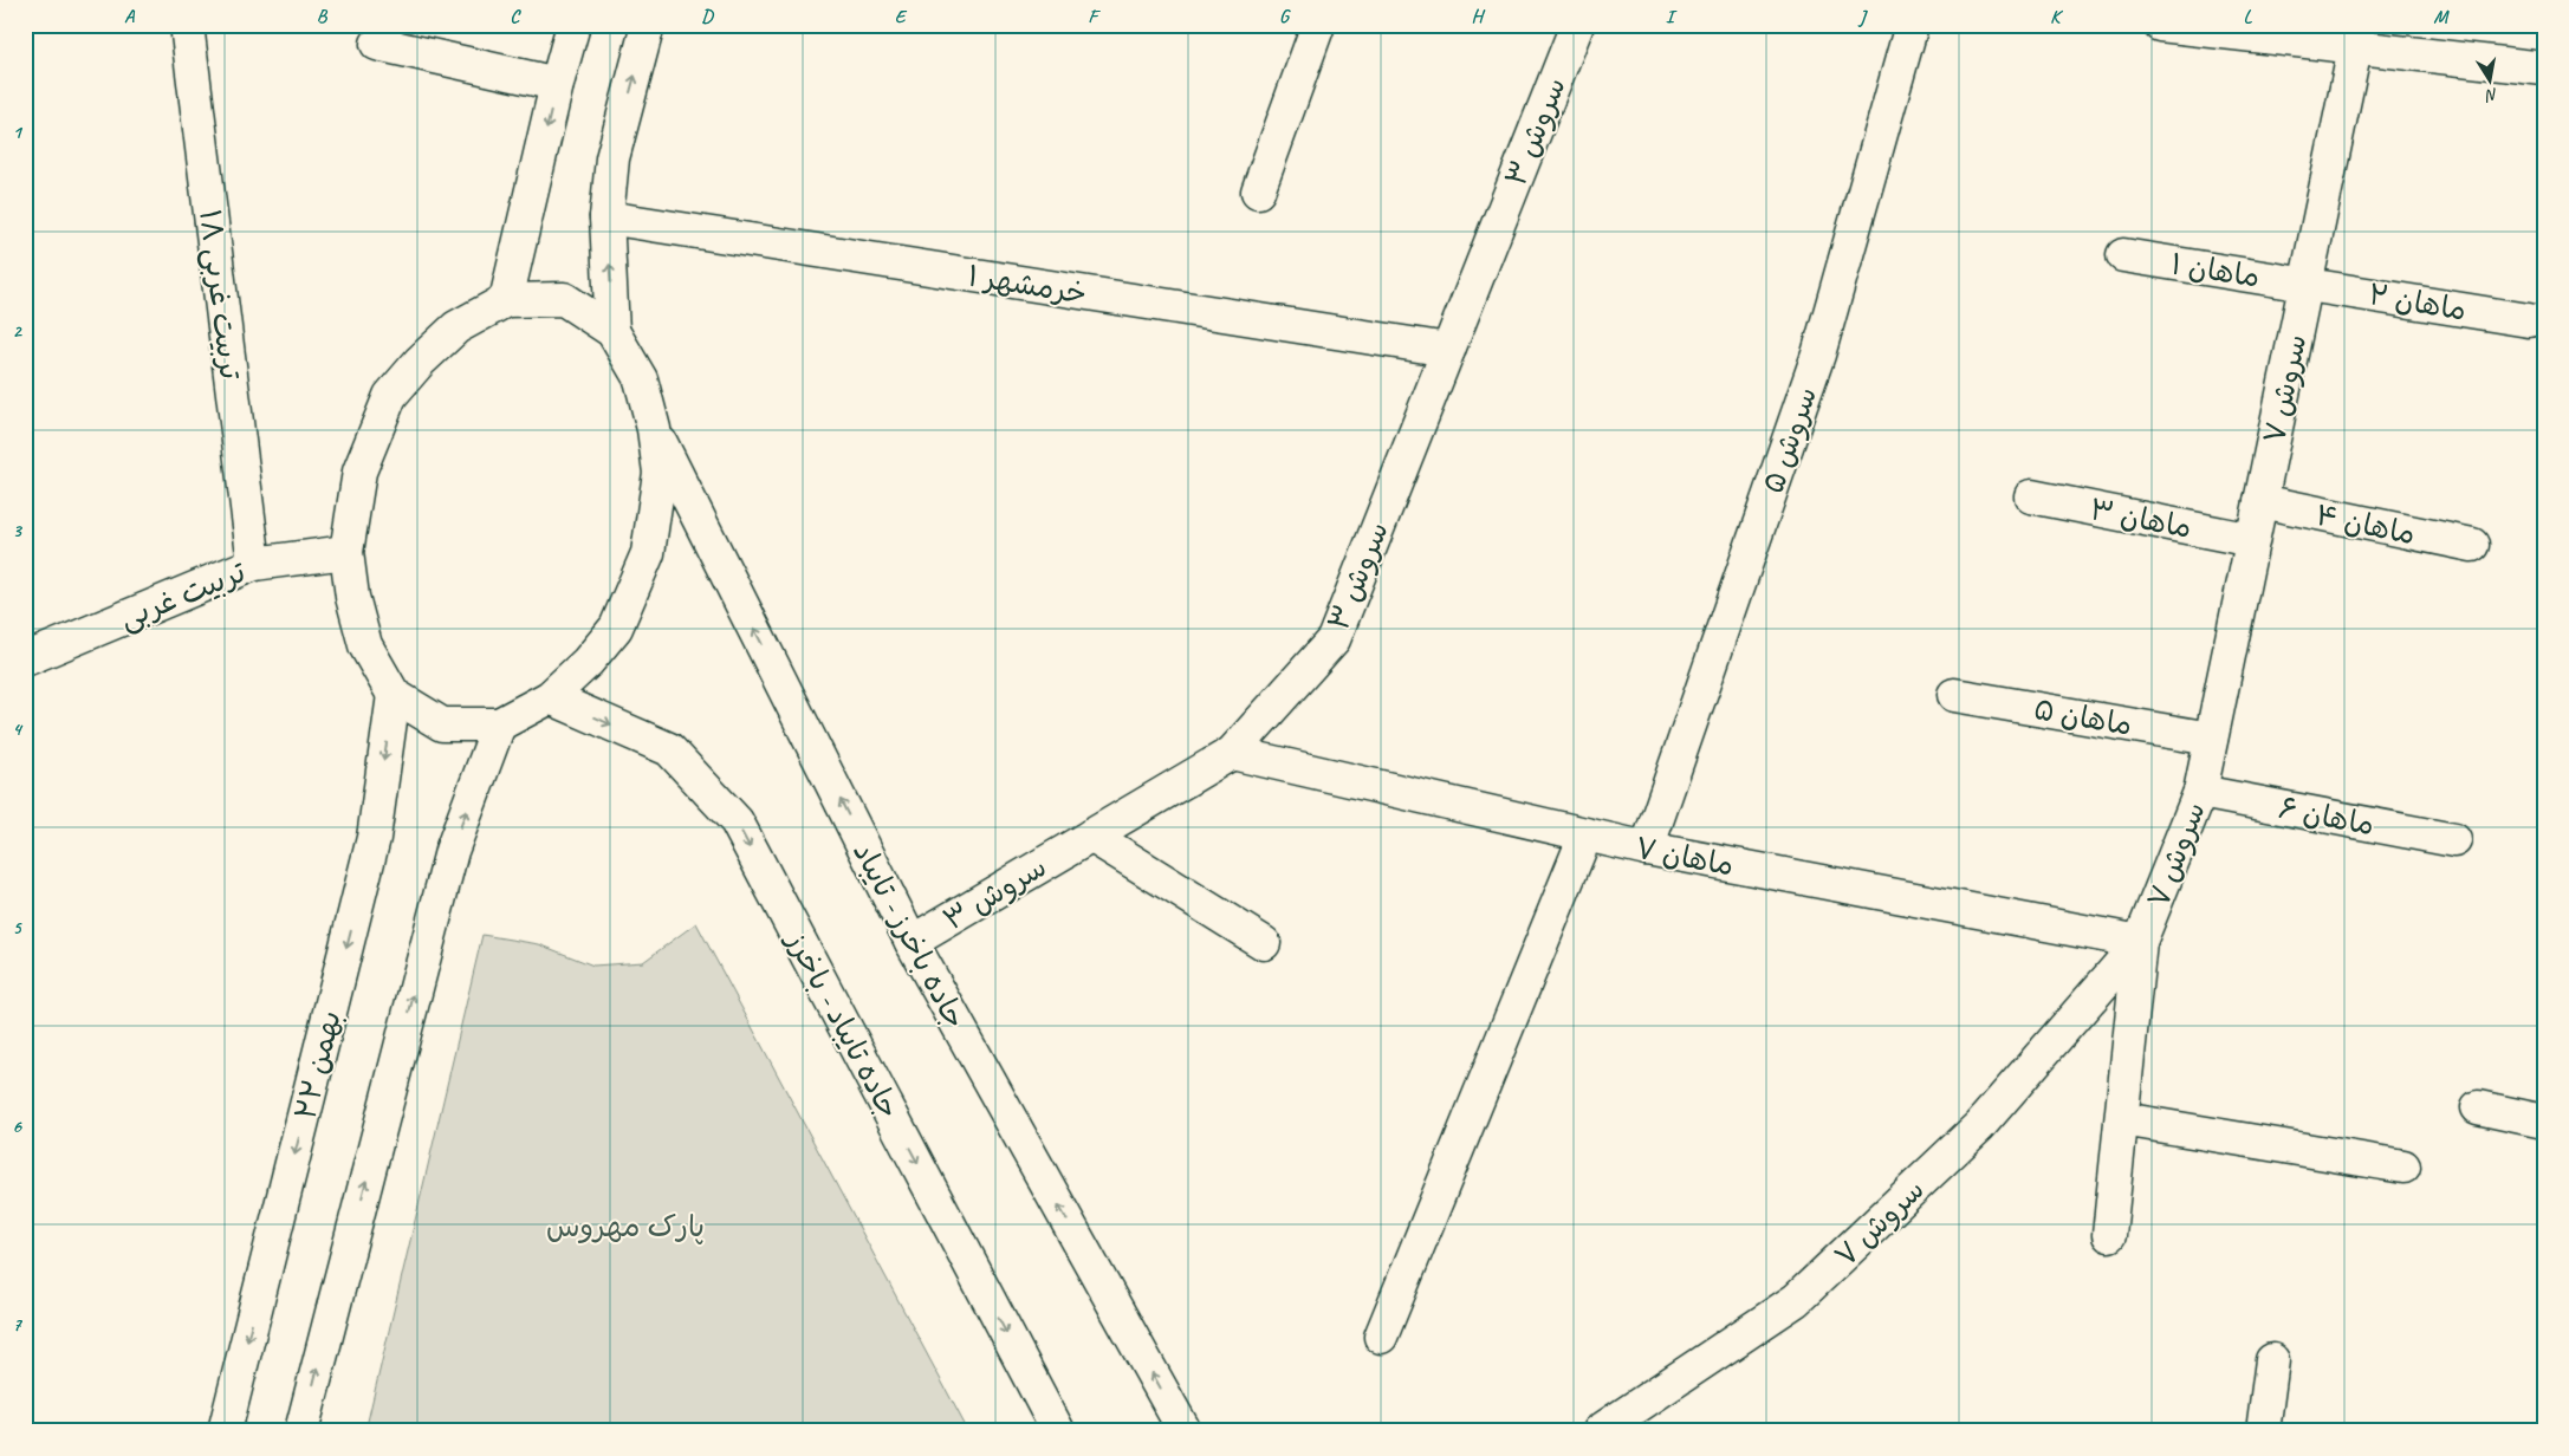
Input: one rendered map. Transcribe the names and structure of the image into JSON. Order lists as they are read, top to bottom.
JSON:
{
  "streets": {
    "street": [
      "سروش ۳",
      "ماهان ۱",
      "خرمشهر ۱",
      "تربیت غربی ۱۸",
      "ماهان ۲",
      "سروش ۷",
      "سروش ۵",
      "ماهان ۳",
      "ماهان ۴",
      "تربیت غربی",
      "ماهان ۵",
      "ماهان ۶",
      "ماهان ۷",
      "جاده باخرز - تایباد",
      "جاده تایباد - باخرز",
      "۲۲ بهمن"
    ]
  },
  "crossings": [
    ["سروش ۳", "خرمشهر ۱"],
    ["سروش ۳", "ماهان ۷"],
    ["سروش ۳", "جاده باخرز - تایباد"],
    ["ماهان ۱", "ماهان ۲"],
    ["ماهان ۱", "سروش ۷"],
    ["تربیت غربی ۱۸", "تربیت غربی"],
    ["ماهان ۲", "سروش ۷"],
    ["سروش ۷", "ماهان ۳"],
    ["سروش ۷", "ماهان ۴"],
    ["سروش ۷", "ماهان ۵"],
    ["سروش ۷", "ماهان ۶"],
    ["سروش ۷", "ماهان ۷"],
    ["سروش ۵", "ماهان ۷"]
  ],
  "one_way": ["جاده باخرز - تایباد", "جاده تایباد - باخرز"],
  "parks": ["پارک مهروس"],
  "north": "bottom",
  "grid": {
    "columns": [
      "A",
      "B",
      "C",
      "D",
      "E",
      "F",
      "G",
      "H",
      "I",
      "J",
      "K",
      "L",
      "M"
    ],
    "rows": [
      "1",
      "2",
      "3",
      "4",
      "5",
      "6",
      "7"
    ]
  }
}
